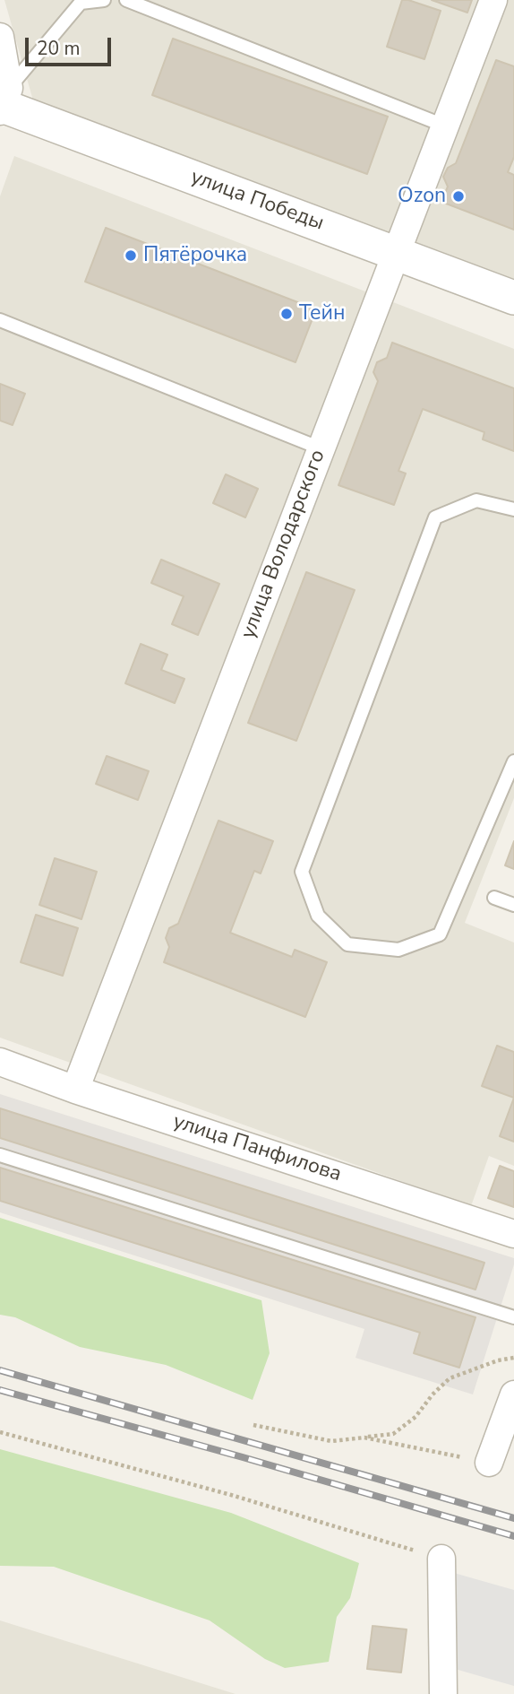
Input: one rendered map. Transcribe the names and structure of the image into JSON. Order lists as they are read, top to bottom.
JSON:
{
  "streets": {
    "street": ["улица Победы", "улица Володарского", "улица Панфилова"]
  },
  "crossings": [
    ["улица Победы", "улица Володарского"],
    ["улица Володарского", "улица Панфилова"]
  ],
  "places": ["Ozon", "Пятёрочка", "Тейн"],
  "scale_bar": "20 m"
}
